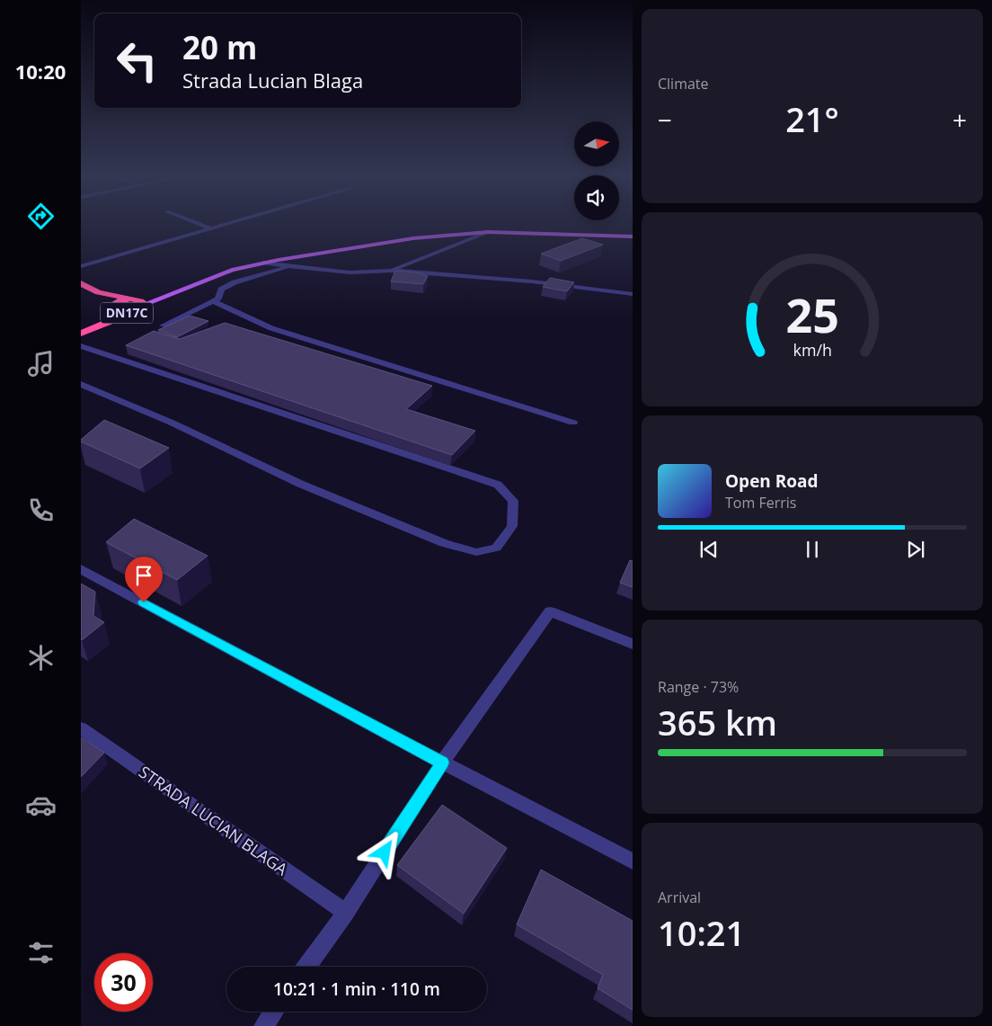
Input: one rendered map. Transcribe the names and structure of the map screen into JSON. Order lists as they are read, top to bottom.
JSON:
{
  "streets": {
    "highway": ["DN17C"],
    "street": ["STRADA LUCIAN BLAGA"]
  },
  "north": "right",
  "page": {
    "tabs": "10:20",
    "tile": [
      "Climate",
      ["Range · 73%", "365 km"],
      ["Arrival", "10:21"]
    ],
    "turn": ["20 m", "Strada Lucian Blaga"],
    "heat": ["−", "21°", "+"],
    "song": ["Open Road", "Tom Ferris"],
    "limit": "30",
    "trip": "10:21 · 1 min · 110 m",
    "gauge": ["25", "km/h"]
  }
}
